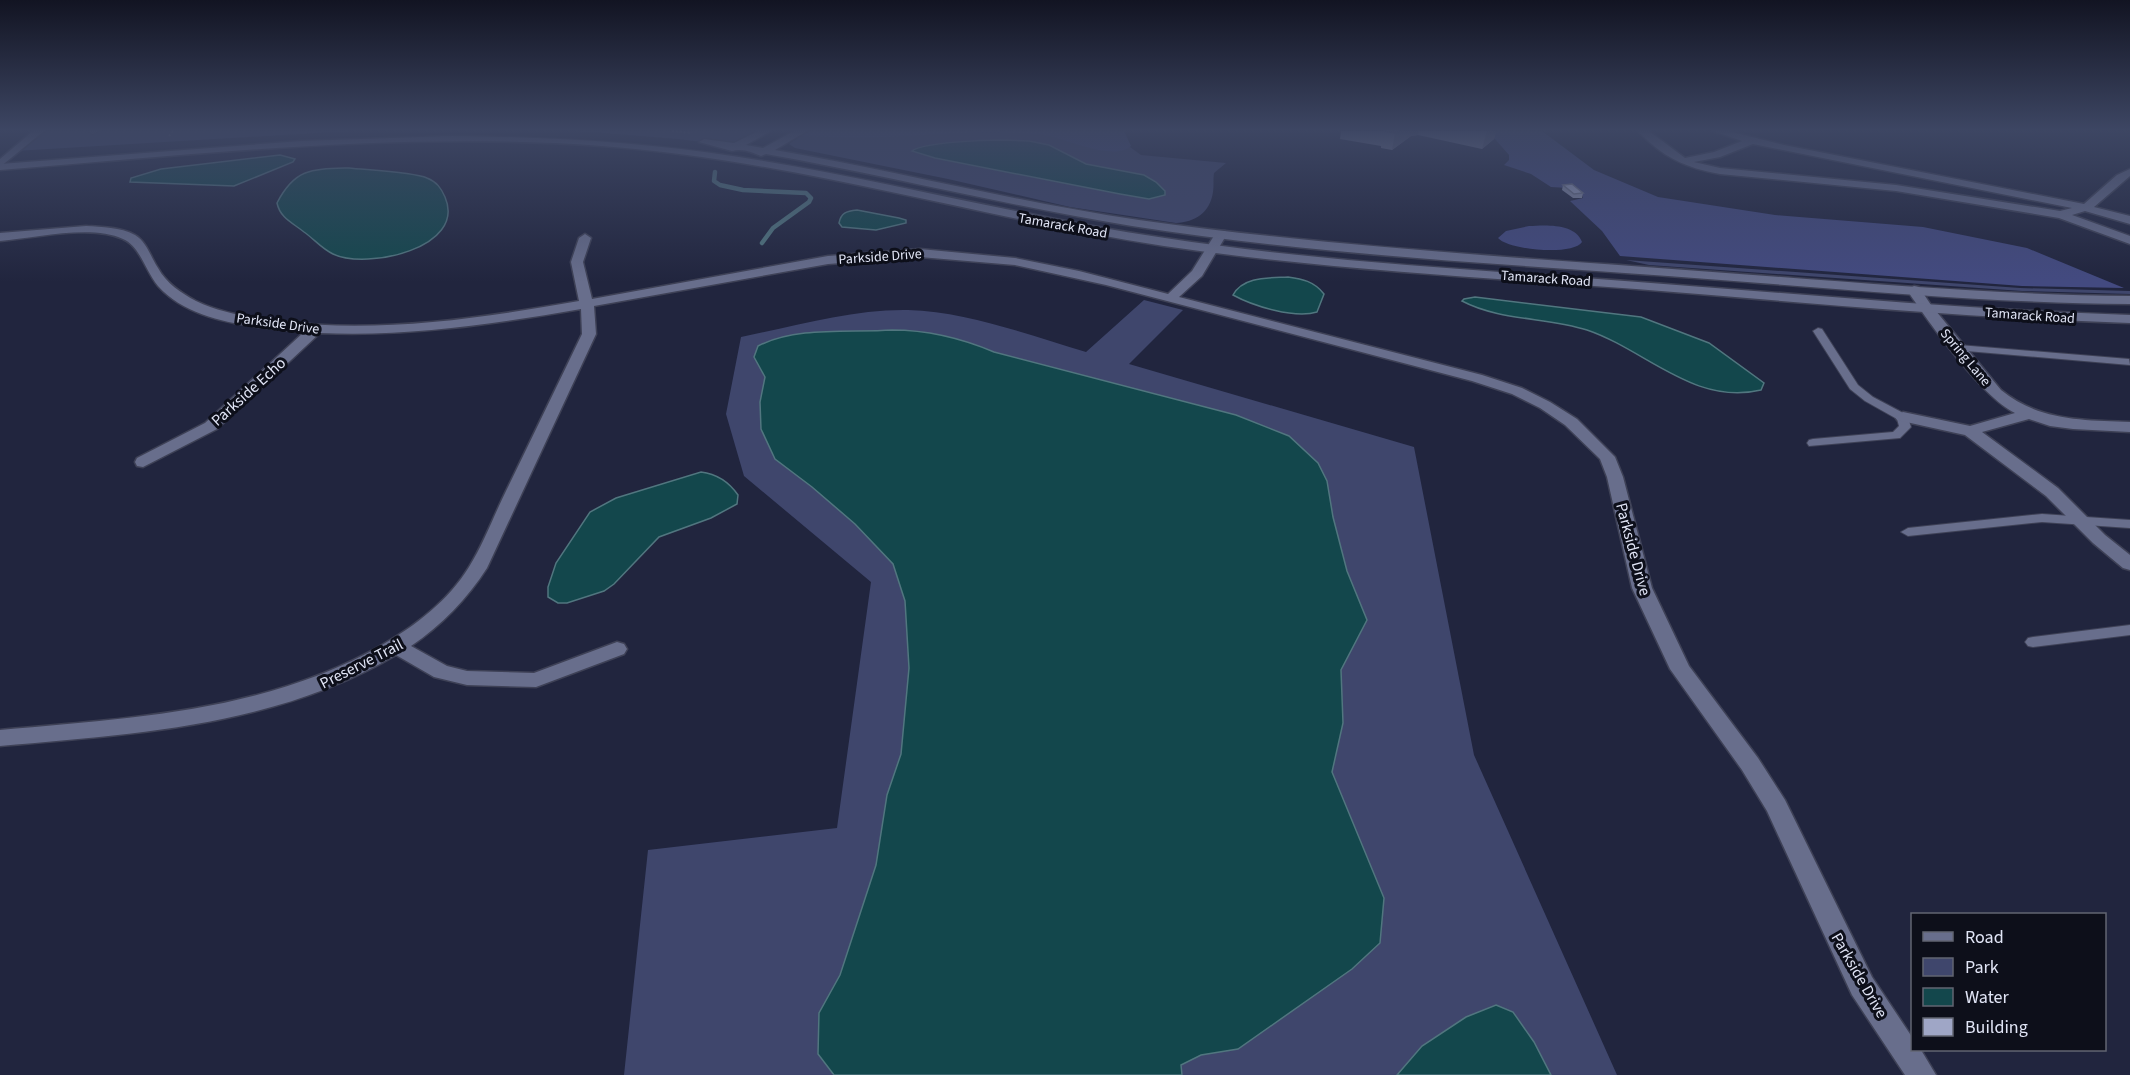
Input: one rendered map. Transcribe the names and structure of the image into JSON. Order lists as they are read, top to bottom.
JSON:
{
  "streets": {
    "street": [
      "Tamarack Road",
      "Parkside Drive",
      "Spring Lane",
      "Parkside Echo",
      "Preserve Trail"
    ]
  },
  "crossings": [
    ["Tamarack Road", "Spring Lane"],
    ["Parkside Drive", "Parkside Echo"],
    ["Parkside Drive", "Preserve Trail"]
  ],
  "legend": [
    "Road",
    "Park",
    "Water",
    "Building"
  ]
}
